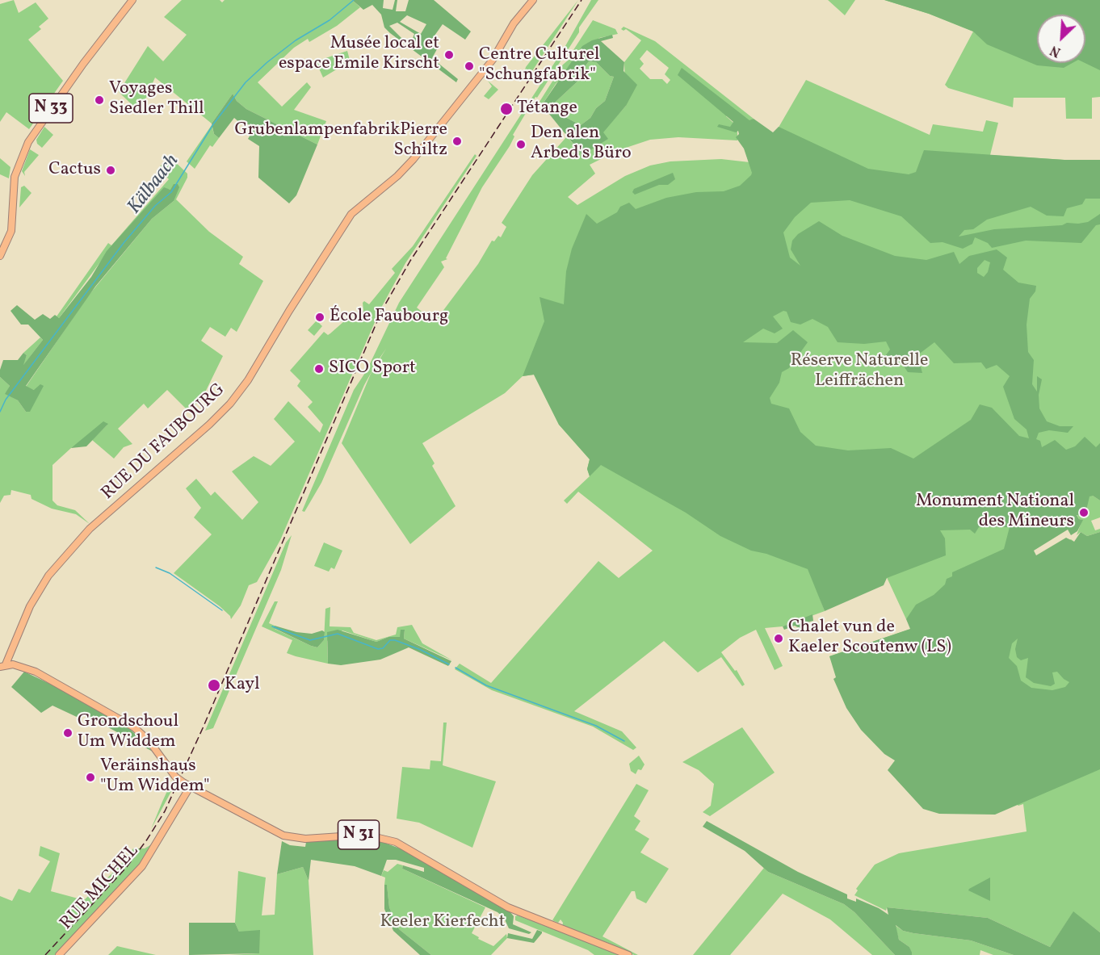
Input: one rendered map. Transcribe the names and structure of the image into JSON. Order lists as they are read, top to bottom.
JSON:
{
  "streets": {
    "main road": [
      "N 33",
      "RUE DU FAUBOURG",
      "N 31",
      "RUE MICHEL"
    ]
  },
  "crossings": [
    ["RUE DU FAUBOURG", "N 31"],
    ["N 31", "RUE MICHEL"]
  ],
  "water": ["Kälbaach"],
  "parks": ["Réserve Naturelle Leiffrächen", "Keeler Kierfecht"],
  "places": [
    "Musée local et espace Emile Kirscht",
    "Centre Culturel \"Schungfabrik\"",
    "Voyages Siedler Thill",
    "Tétange",
    "GrubenlampenfabrikPierre Schiltz",
    "Den alen Arbed's Büro",
    "Cactus",
    "École Faubourg",
    "SICO Sport",
    "Monument National des Mineurs",
    "Chalet vun de Kaeler Scoutenw (LS)",
    "Kayl",
    "Grondschoul Um Widdem",
    "Veräinshaus \"Um Widdem\""
  ],
  "north": "bottom left"
}
